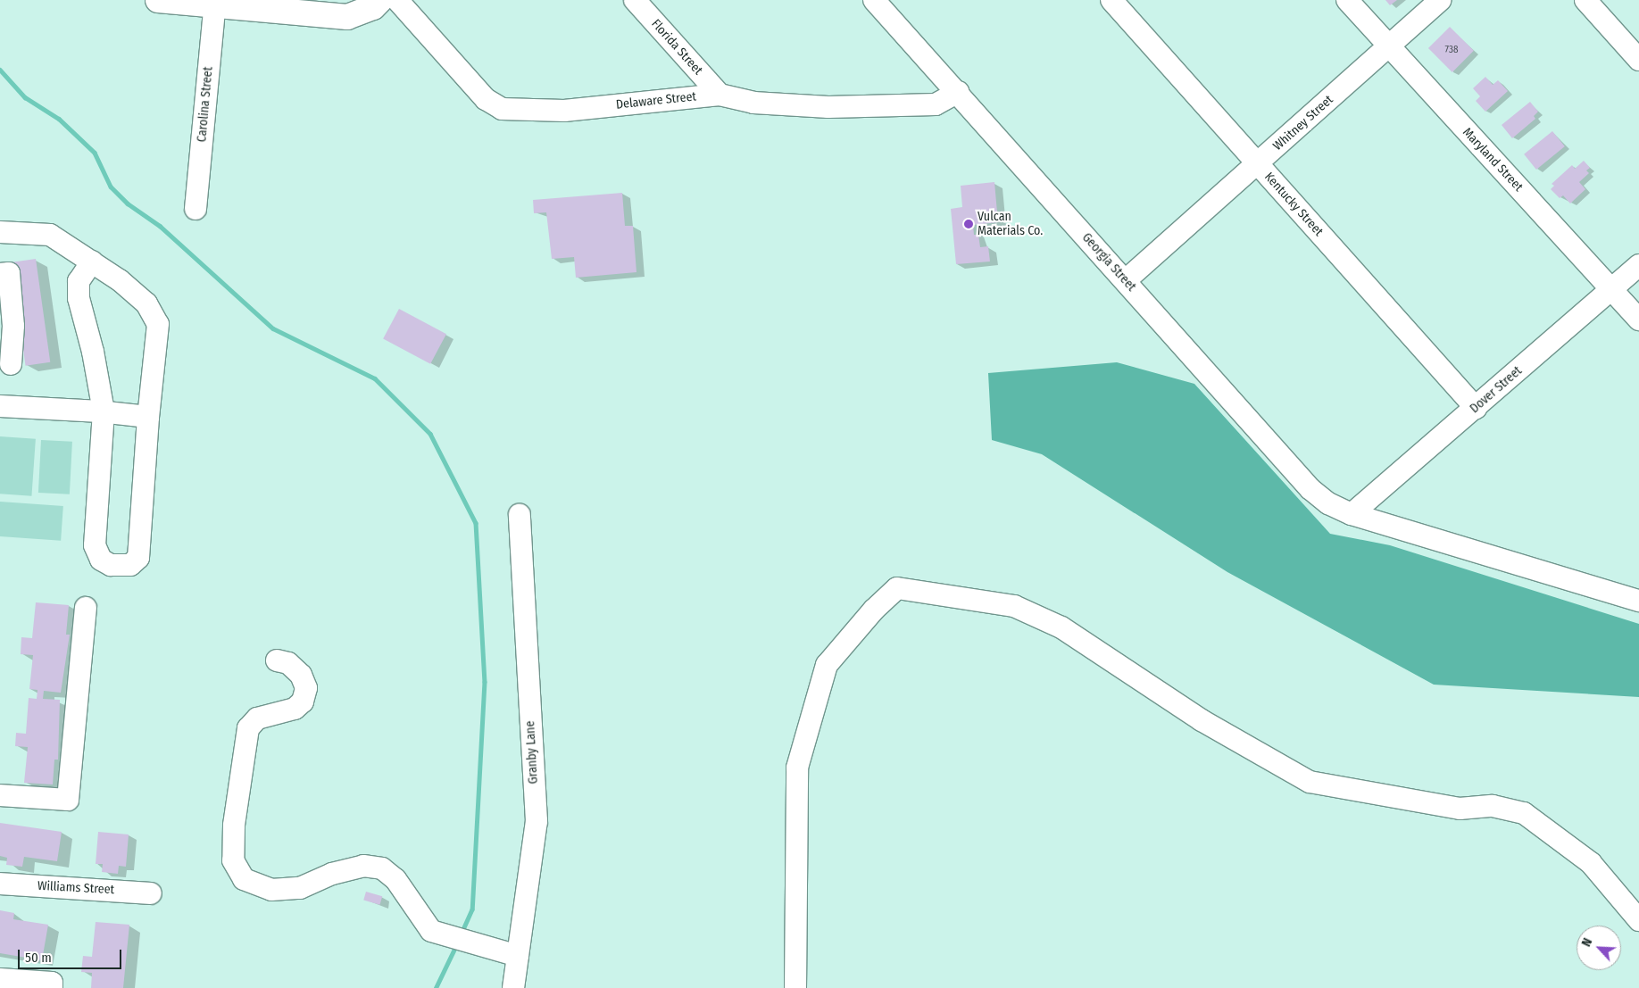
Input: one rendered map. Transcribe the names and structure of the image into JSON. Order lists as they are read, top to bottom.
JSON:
{
  "streets": {
    "street": [
      "Florida Street",
      "Delaware Street",
      "Carolina Street",
      "Whitney Street",
      "Maryland Street",
      "Kentucky Street",
      "Georgia Street",
      "Dover Street",
      "Granby Lane",
      "Williams Street"
    ]
  },
  "crossings": [
    ["Florida Street", "Delaware Street"],
    ["Delaware Street", "Georgia Street"],
    ["Whitney Street", "Maryland Street"],
    ["Whitney Street", "Kentucky Street"],
    ["Whitney Street", "Georgia Street"],
    ["Maryland Street", "Dover Street"],
    ["Kentucky Street", "Dover Street"],
    ["Georgia Street", "Dover Street"]
  ],
  "places": ["Vulcan Materials Co."],
  "house_numbers": ["738"],
  "scale_bar": "50 m",
  "north": "top left"
}
